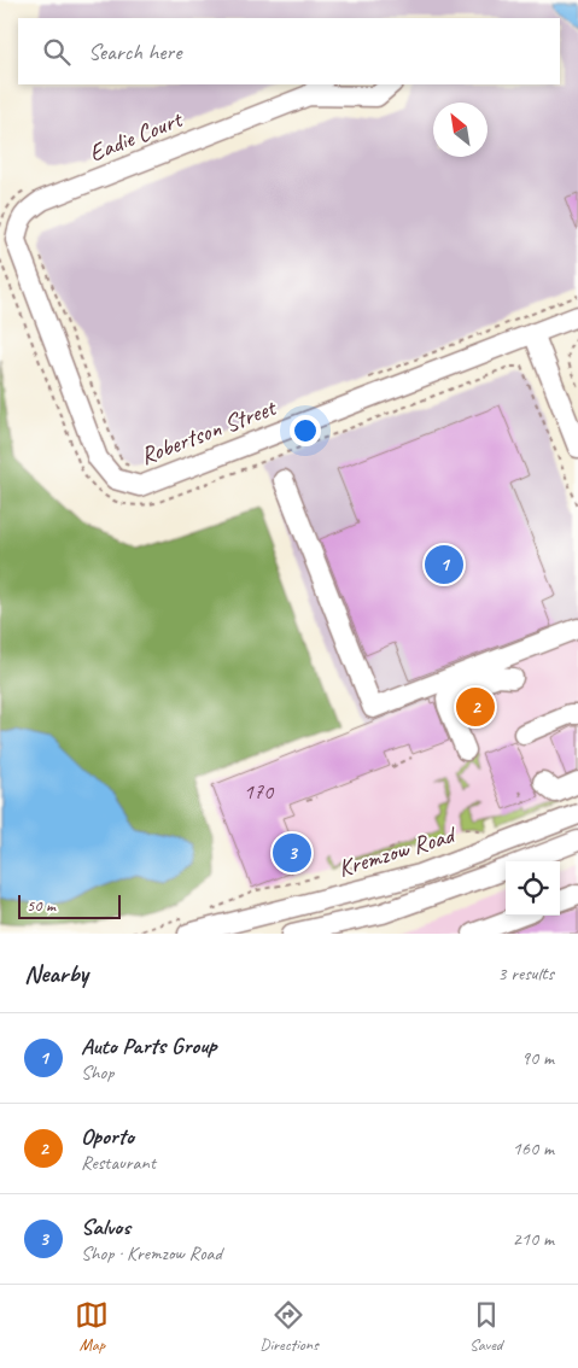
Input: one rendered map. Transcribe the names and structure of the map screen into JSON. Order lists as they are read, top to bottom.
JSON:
{
  "streets": {
    "street": ["Eadie Court", "Robertson Street", "Kremzow Road"]
  },
  "crossings": [
    ["Eadie Court", "Robertson Street"]
  ],
  "house_numbers": ["170"],
  "scale_bar": "50 m",
  "north": "top left",
  "page": {
    "search": "Search here",
    "pins": ["1", "2", "3"],
    "scale": "50 m",
    "heading": ["Nearby", "3 results"],
    "list": [
      {
        "mark": "1",
        "name": "Auto Parts Group",
        "note": "Shop",
        "value": "90 m"
      },
      {
        "mark": "2",
        "name": "Oporto",
        "note": "Restaurant",
        "value": "160 m"
      },
      {
        "mark": "3",
        "name": "Salvos",
        "note": "Shop · Kremzow Road",
        "value": "210 m"
      }
    ],
    "nav": ["Map", "Directions", "Saved"]
  }
}
